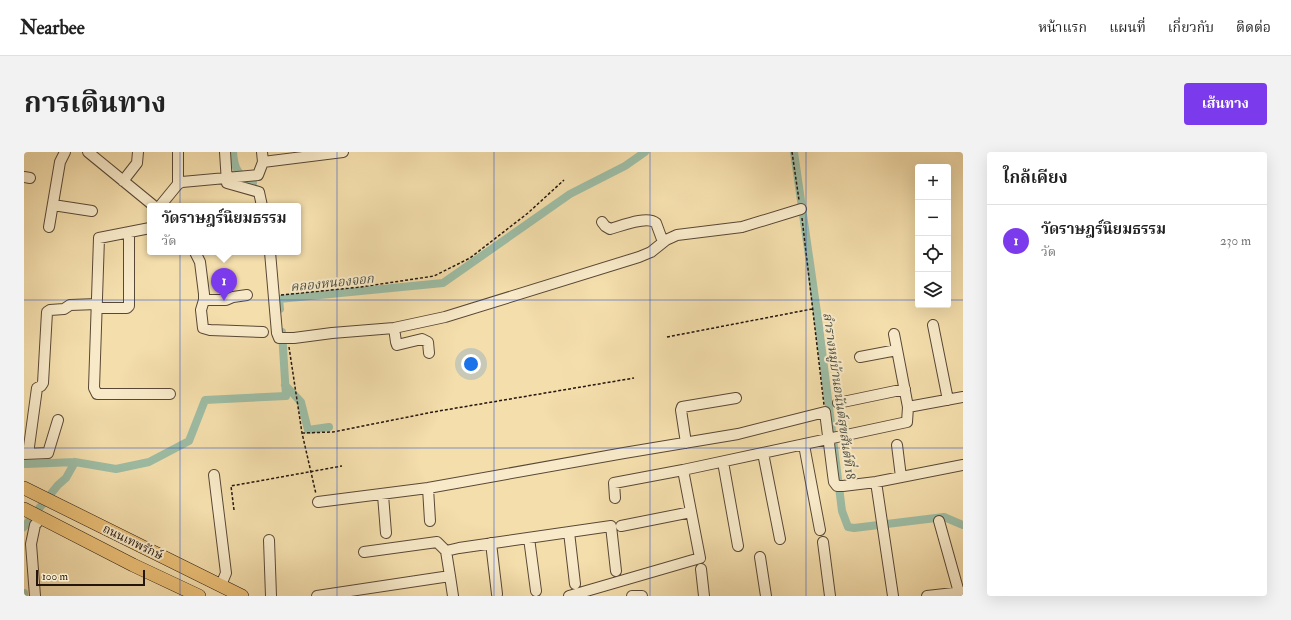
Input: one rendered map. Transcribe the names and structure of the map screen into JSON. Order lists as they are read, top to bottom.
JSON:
{
  "streets": {
    "main road": ["ถนนเทพรักษ์"]
  },
  "water": ["คลองหนองจอก", "ลำรางหมู่บ้านอนันต์สุขสันต์ที่ 18"],
  "scale_bar": "100 m",
  "page": {
    "header": "Nearbee",
    "nav": [
      "หน้าแรก",
      "แผนที่",
      "เกี่ยวกับ",
      "ติดต่อ"
    ],
    "title": "การเดินทาง",
    "buttons": "เส้นทาง",
    "heading": "ใกล้เคียง",
    "map_buttons": ["+", "−"],
    "popup": ["วัดราษฎร์นิยมธรรม", "วัด"],
    "list": [
      {
        "mark": "1",
        "name": "วัดราษฎร์นิยมธรรม",
        "note": "วัด",
        "value": "230 m"
      }
    ],
    "pins": "1",
    "scale": "100 m"
  }
}
